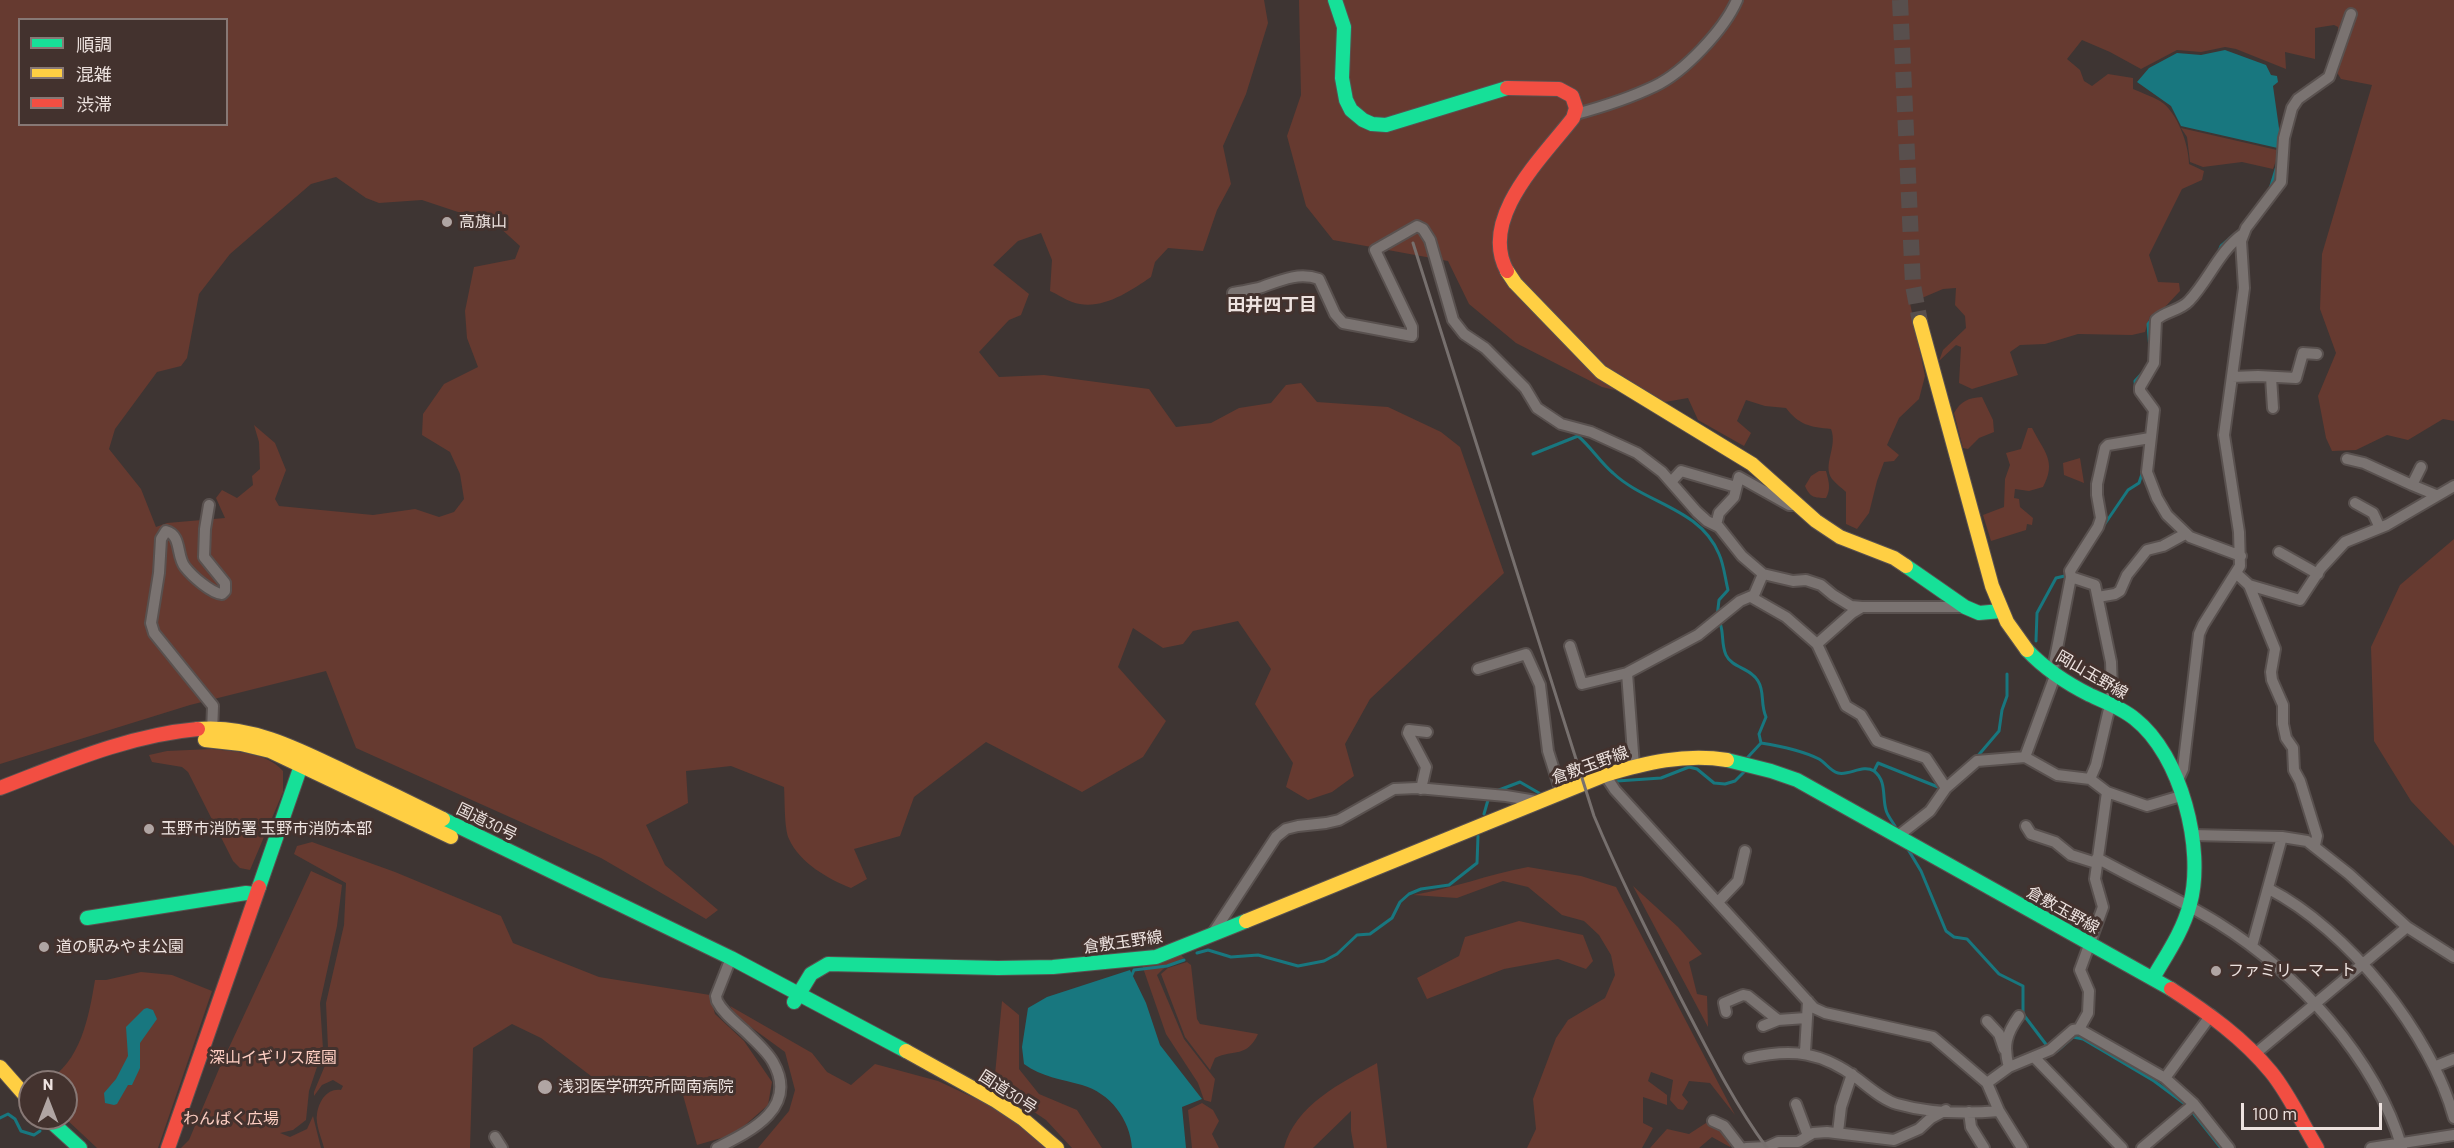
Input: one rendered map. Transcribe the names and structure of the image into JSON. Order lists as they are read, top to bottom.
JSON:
{
  "streets": {
    "main road": ["岡山玉野線", "倉敷玉野線", "国道30号"]
  },
  "crossings": [
    ["岡山玉野線", "倉敷玉野線"],
    ["倉敷玉野線", "国道30号"]
  ],
  "districts": ["田井四丁目"],
  "parks": ["深山イギリス庭園", "わんぱく広場"],
  "places": [
    "高旗山",
    "玉野市消防署 玉野市消防本部",
    "道の駅みやま公園",
    "ファミリーマート",
    "浅羽医学研究所岡南病院"
  ],
  "legend": ["順調", "混雑", "渋滞"],
  "scale_bar": "100 m",
  "north": "top"
}
